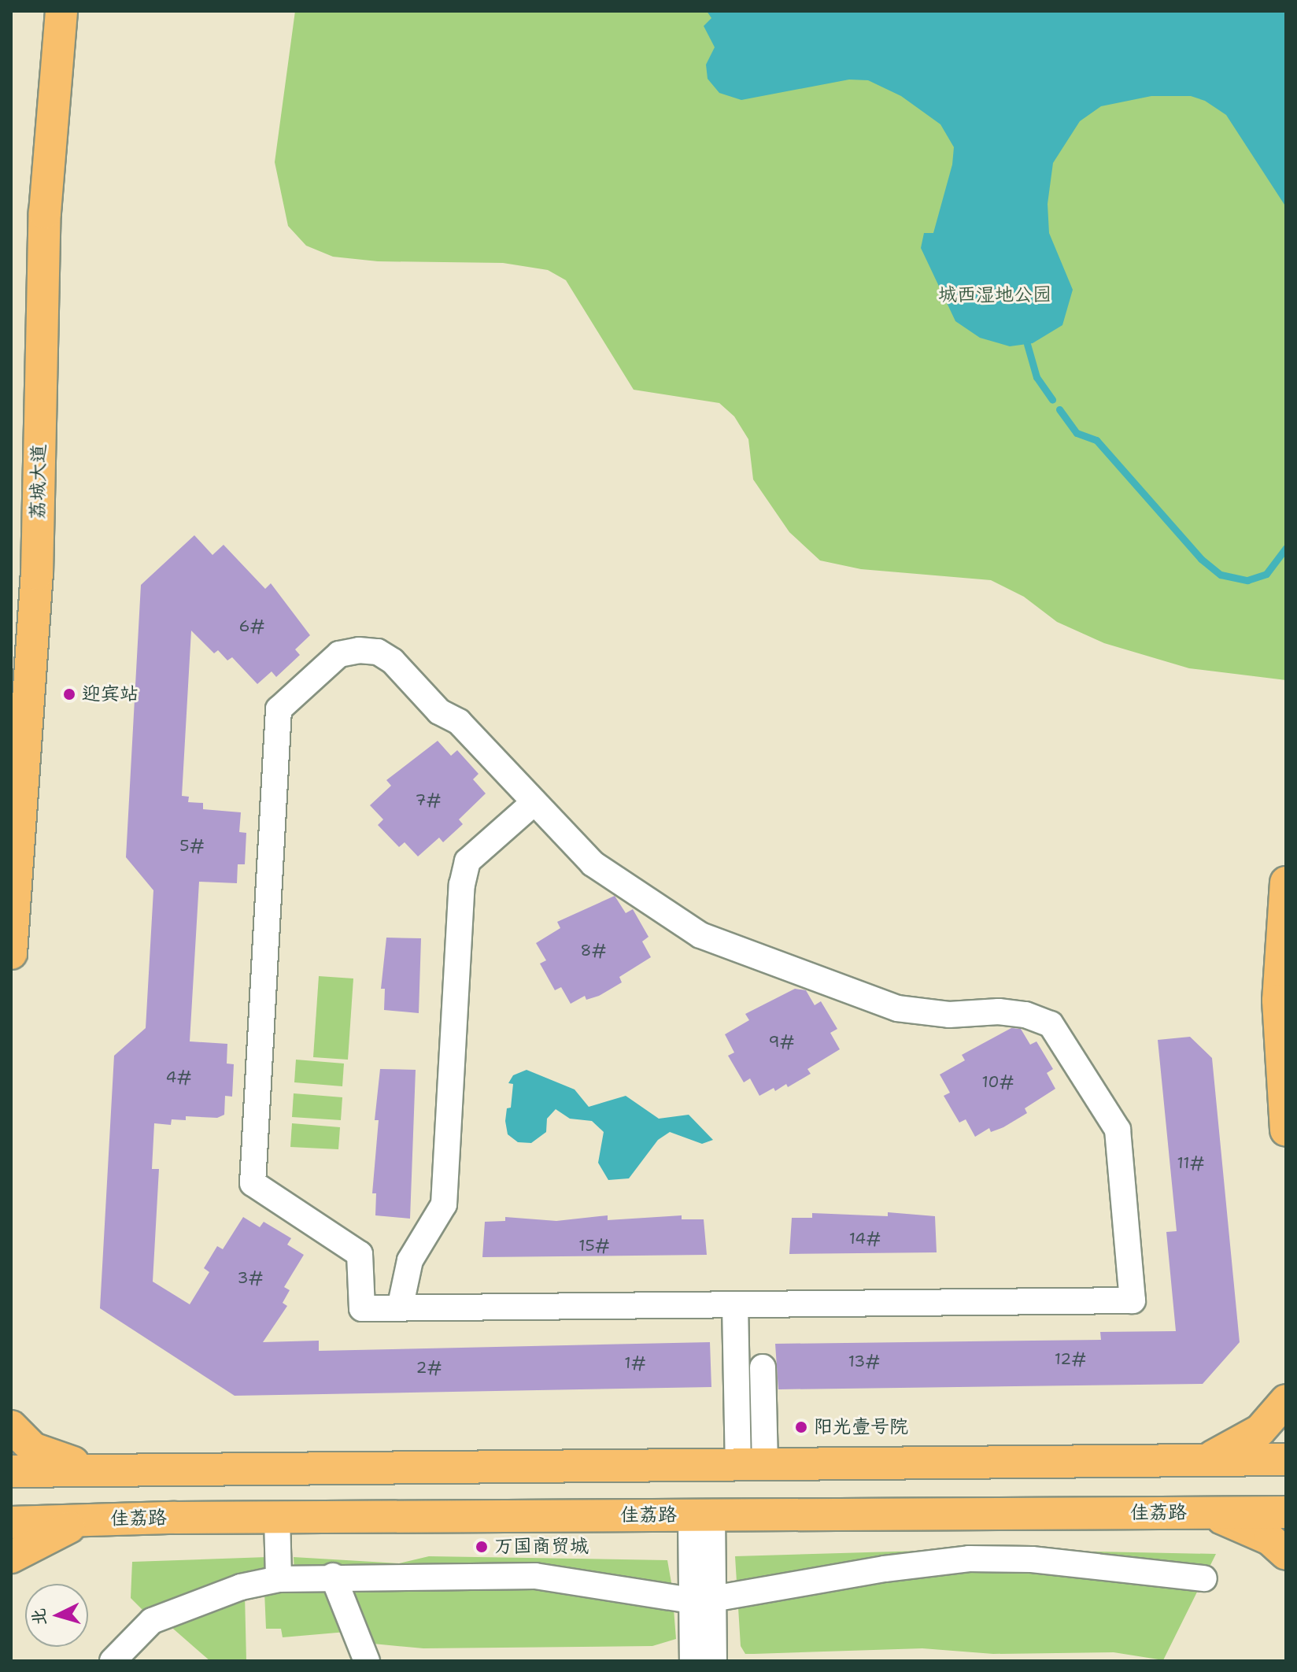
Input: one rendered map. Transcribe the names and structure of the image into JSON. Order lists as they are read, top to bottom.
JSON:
{
  "streets": {
    "main road": ["荔城大道", "佳荔路"]
  },
  "parks": ["城西湿地公园"],
  "places": ["迎宾站", "阳光壹号院", "万国商贸城"],
  "house_numbers": [
    "6#",
    "7#",
    "5#",
    "8#",
    "9#",
    "4#",
    "10#",
    "11#",
    "14#",
    "15#",
    "3#",
    "12#",
    "13#",
    "1#",
    "2#"
  ],
  "north": "left"
}
